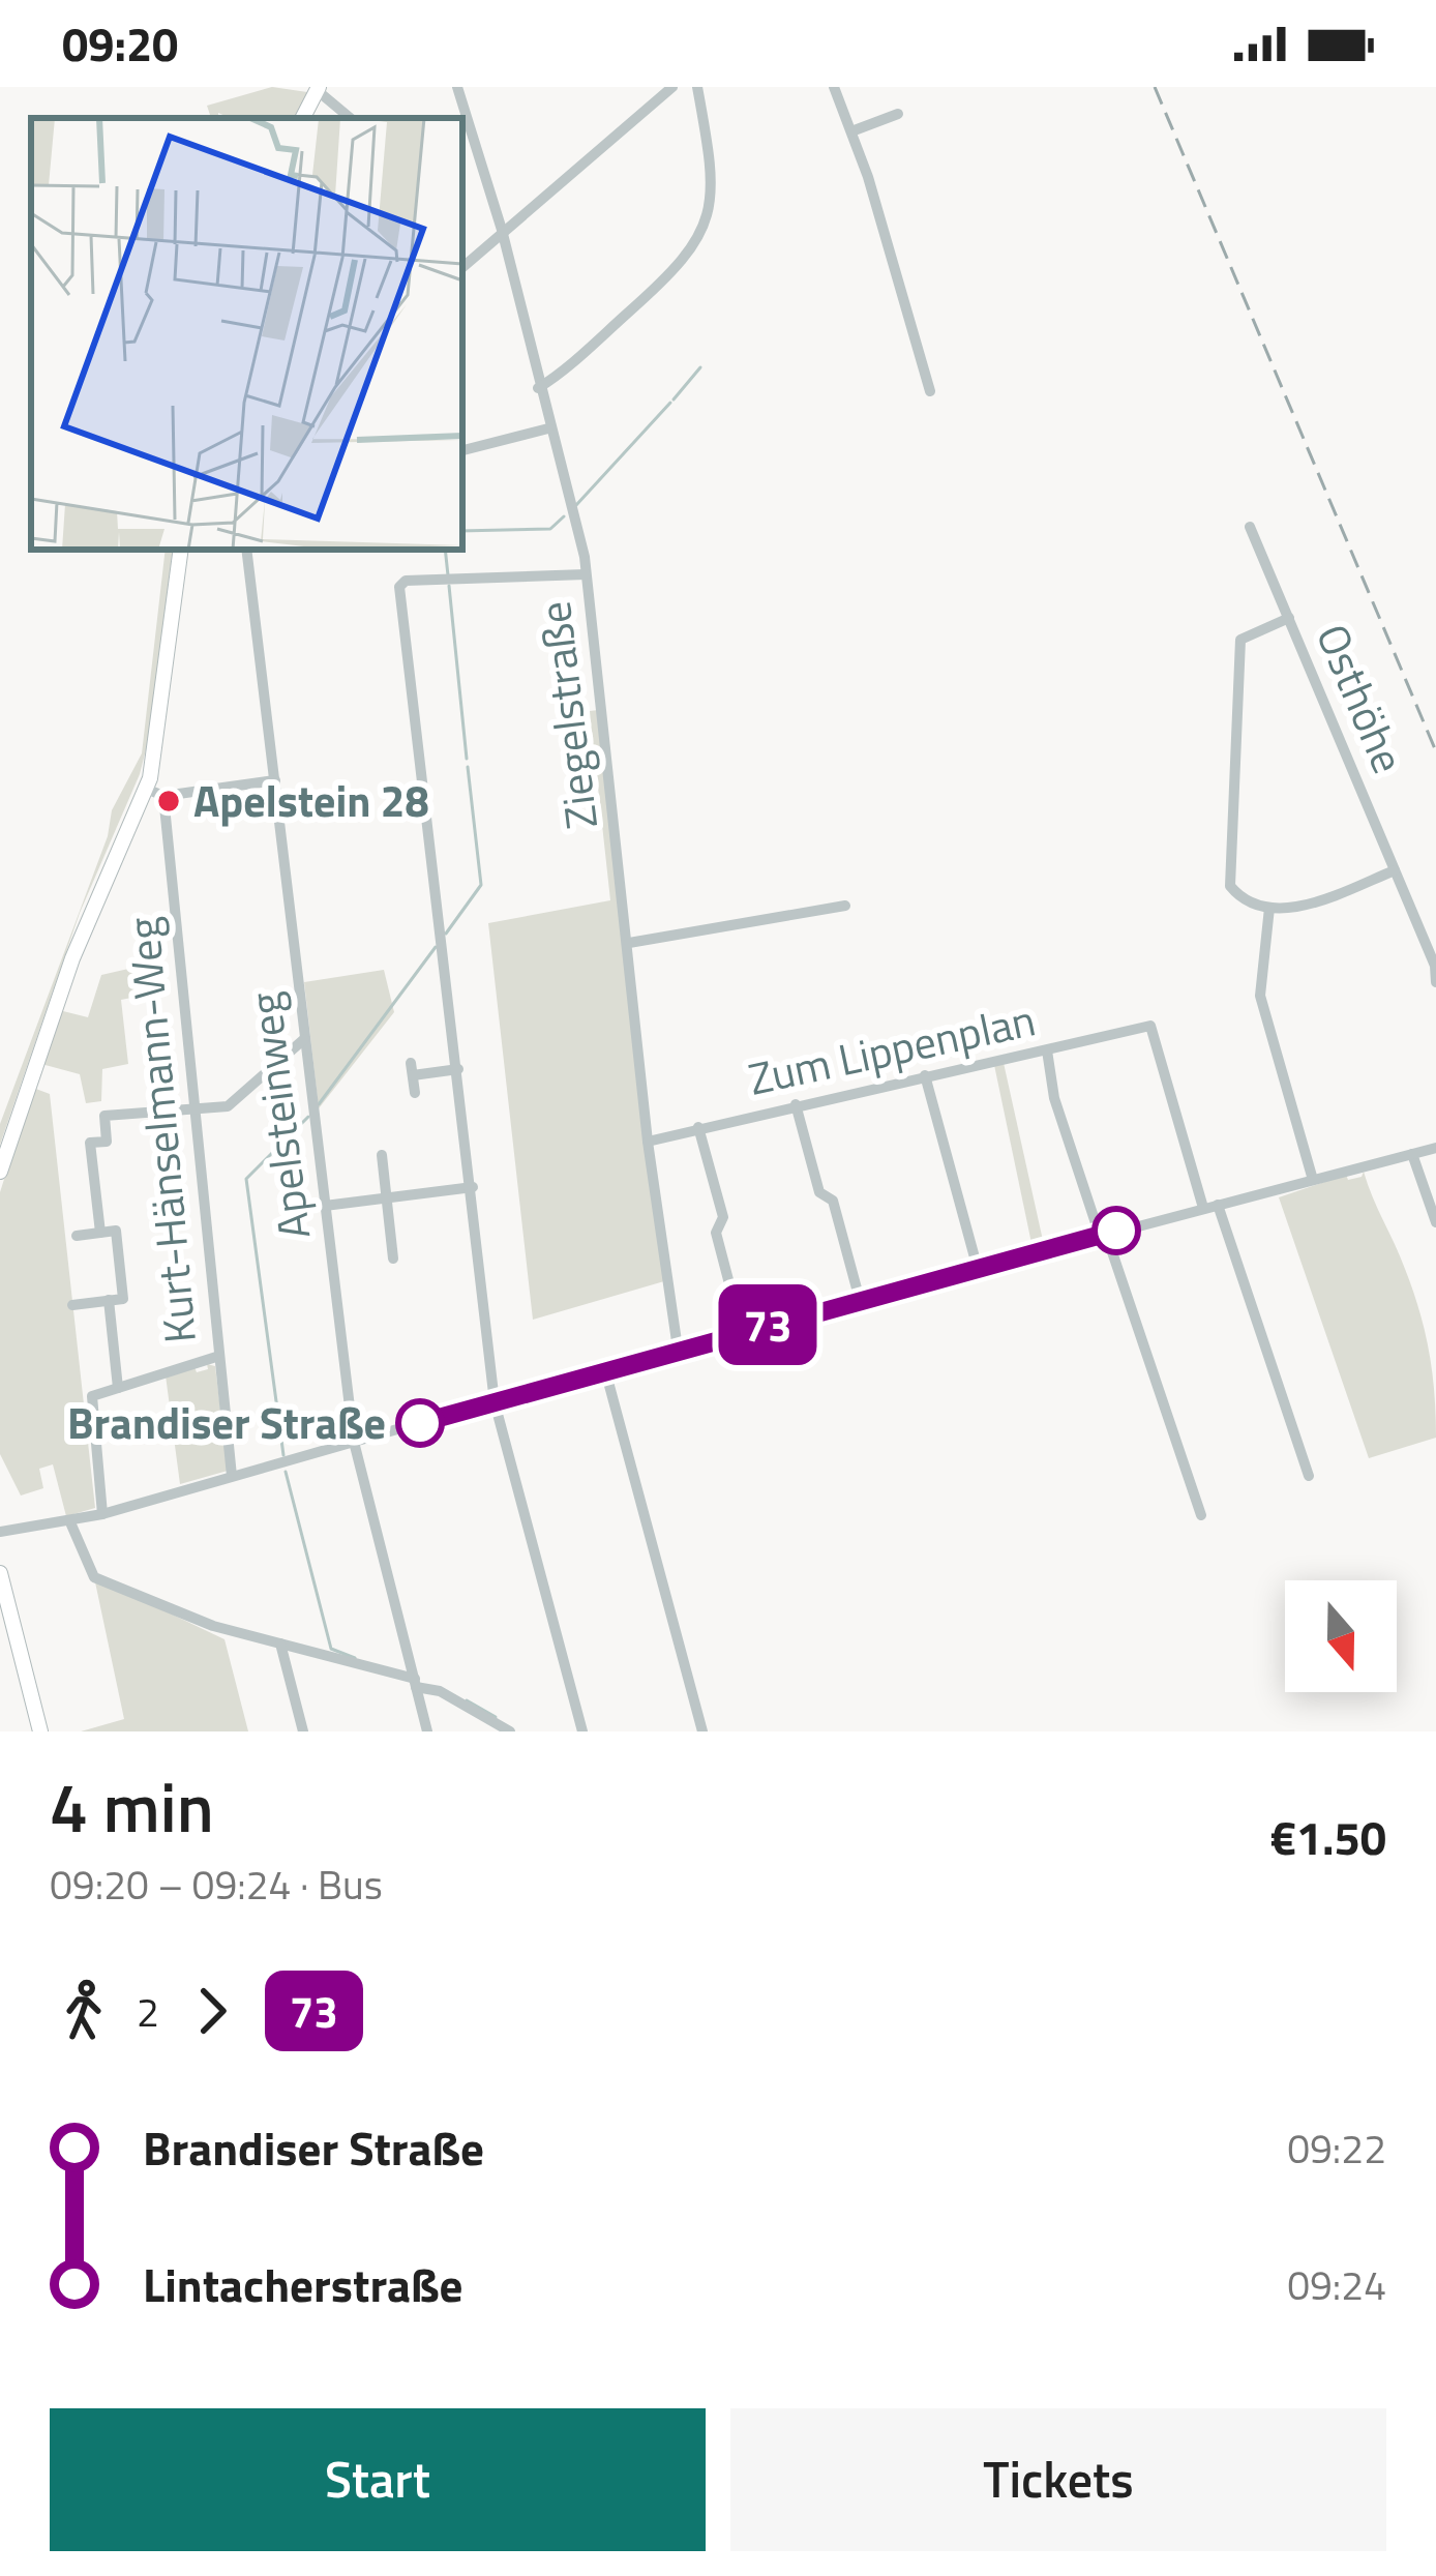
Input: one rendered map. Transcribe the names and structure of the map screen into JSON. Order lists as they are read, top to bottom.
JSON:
{
  "streets": {
    "street": [
      "Osthöhe",
      "Ziegelstraße",
      "Zum Lippenplan",
      "Apelsteinweg",
      "Kurt-Hänselmann-Weg"
    ]
  },
  "crossings": [
    ["Ziegelstraße", "Zum Lippenplan"]
  ],
  "places": ["Apelstein 28", "Brandiser Straße"],
  "lines": ["bus line 73"],
  "north": "bottom",
  "page": {
    "status": "09:20",
    "on_map": "73",
    "heading": ["4 min", "09:20 – 09:24 · Bus", "€1.50"],
    "legs": ["2", "73"],
    "list": [
      {
        "name": "Brandiser Straße",
        "value": "09:22"
      },
      {
        "name": "Lintacherstraße",
        "value": "09:24"
      }
    ],
    "buttons": ["Start", "Tickets"]
  }
}
